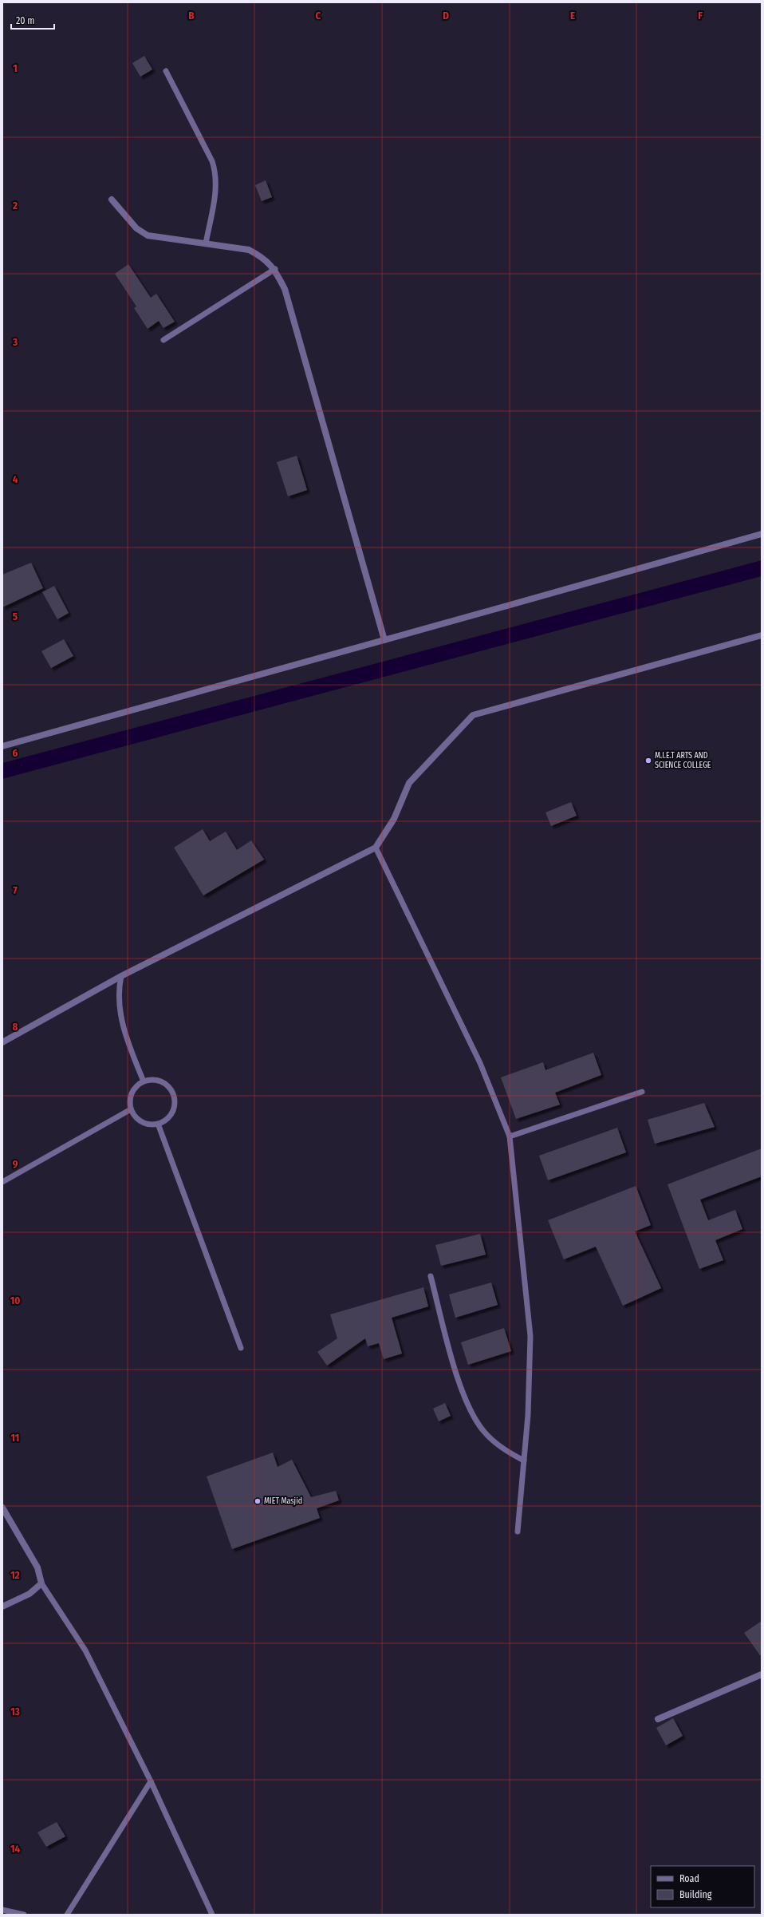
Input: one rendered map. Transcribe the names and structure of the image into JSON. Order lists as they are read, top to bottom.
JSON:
{
  "places": ["M.I.E.T ARTS AND SCIENCE COLLEGE", "MIET Masjid"],
  "legend": ["Road", "Building"],
  "scale_bar": "20 m",
  "grid": {
    "columns": [
      "B",
      "C",
      "D",
      "E",
      "F"
    ],
    "rows": [
      "1",
      "2",
      "3",
      "4",
      "5",
      "6",
      "7",
      "8",
      "9",
      "10",
      "11",
      "12",
      "13",
      "14"
    ]
  }
}
